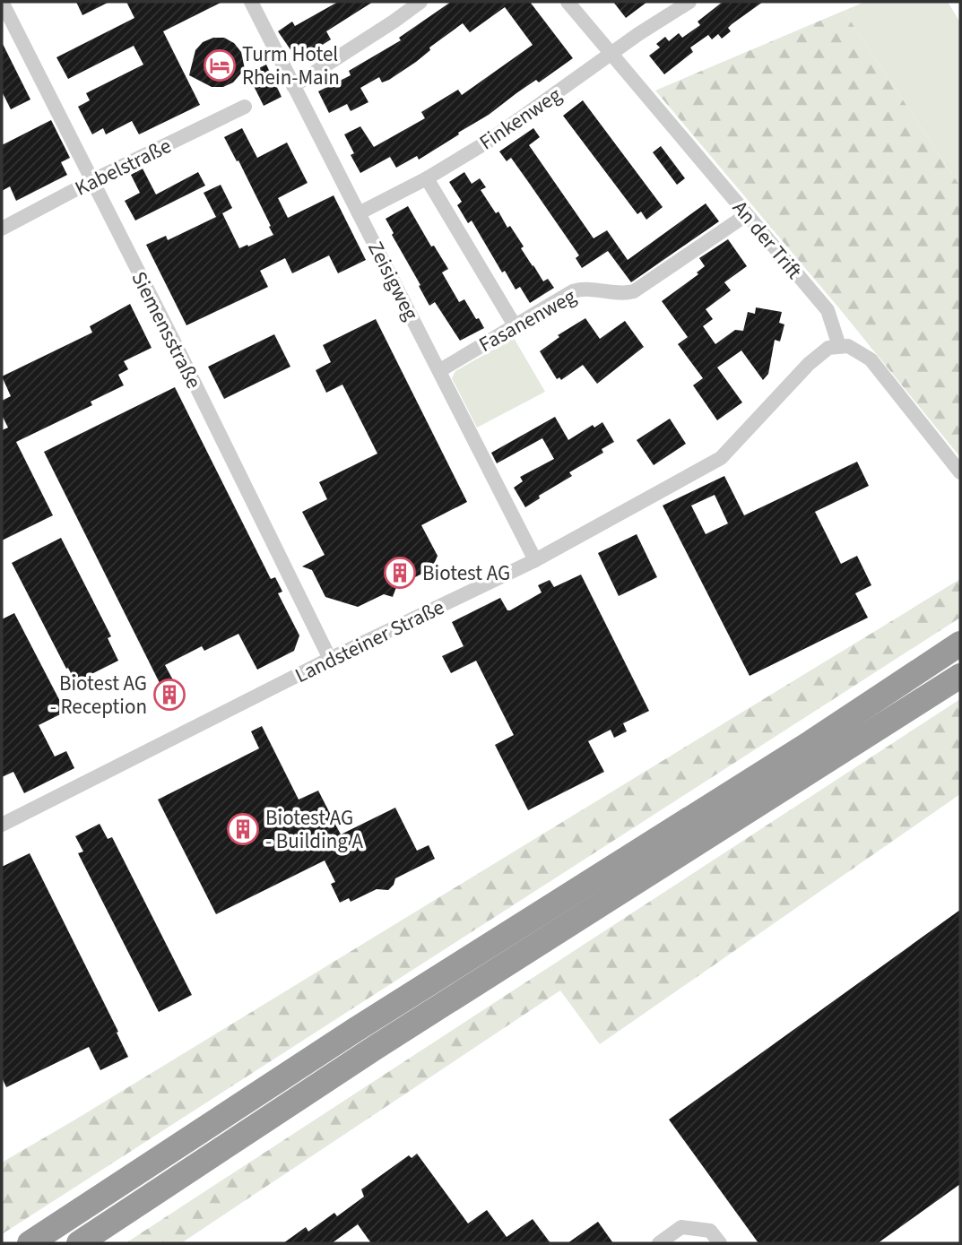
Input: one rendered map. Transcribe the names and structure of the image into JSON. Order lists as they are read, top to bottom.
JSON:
{
  "streets": {
    "street": [
      "Finkenweg",
      "Kabelstraße",
      "An der Trift",
      "Zeisigweg",
      "Fasanenweg",
      "Siemensstraße",
      "Landsteiner Straße"
    ]
  },
  "crossings": [
    ["Finkenweg", "An der Trift"],
    ["Finkenweg", "Zeisigweg"],
    ["Kabelstraße", "Siemensstraße"],
    ["An der Trift", "Fasanenweg"],
    ["An der Trift", "Landsteiner Straße"],
    ["Zeisigweg", "Fasanenweg"],
    ["Zeisigweg", "Landsteiner Straße"],
    ["Siemensstraße", "Landsteiner Straße"]
  ],
  "places": {
    "hotel": ["Turm Hotel Rhein-Main"],
    "building": ["Biotest AG", "Biotest AG - Reception", "Biotest AG - Building A"]
  }
}
